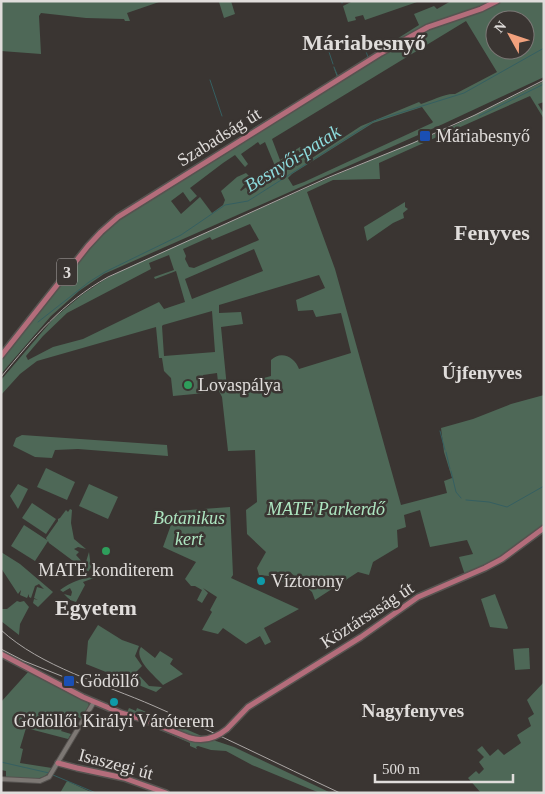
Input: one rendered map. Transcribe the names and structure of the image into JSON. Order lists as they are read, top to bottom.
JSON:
{
  "streets": {
    "main road": [
      "Szabadság út",
      "3",
      "Köztársaság út",
      "Isaszegi út"
    ]
  },
  "districts": [
    "Máriabesnyő",
    "Fenyves",
    "Újfenyves",
    "Egyetem",
    "Nagyfenyves"
  ],
  "water": ["Besnyői-patak"],
  "parks": ["MATE Parkerdő", "Botanikus kert"],
  "places": {
    "transit": ["Máriabesnyő", "Gödöllő"],
    "other": [
      "Lovaspálya",
      "MATE konditerem",
      "Víztorony",
      "Gödöllői Királyi Váróterem"
    ]
  },
  "scale_bar": "500 m",
  "north": "top left"
}
